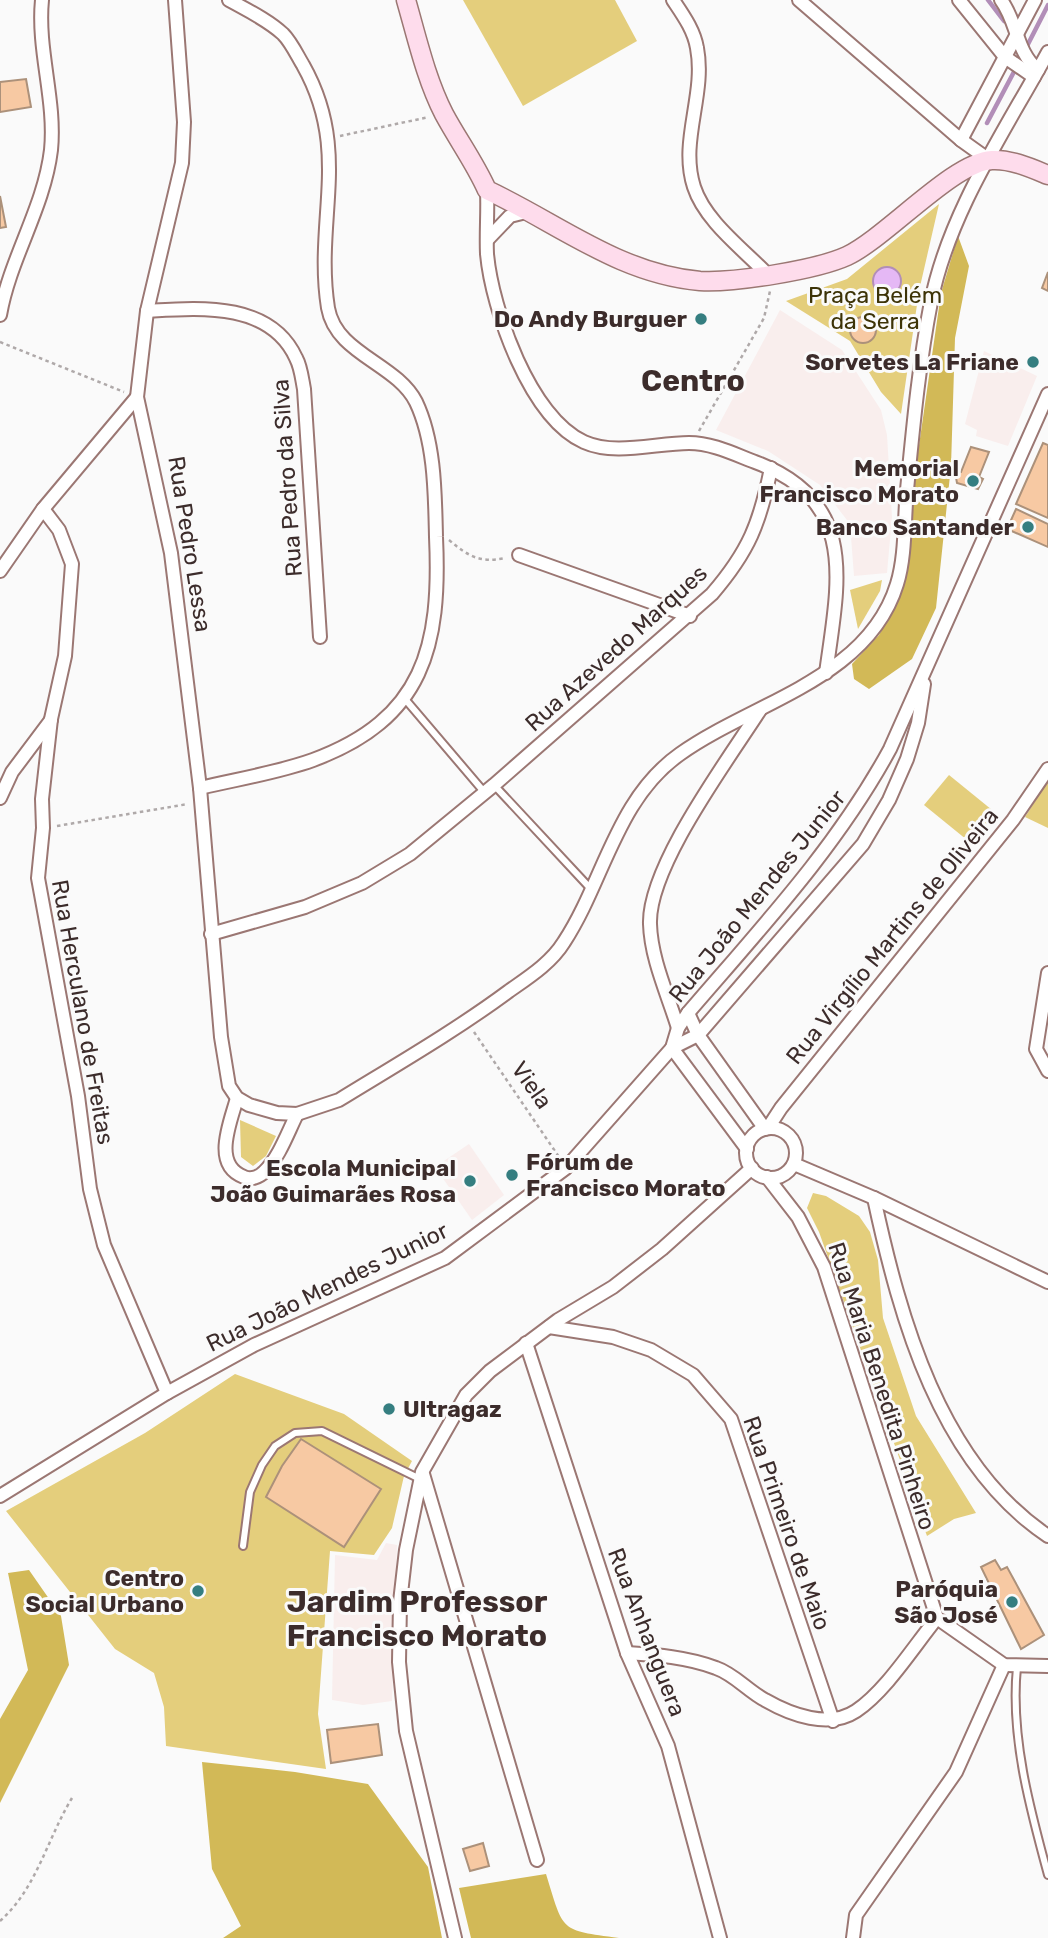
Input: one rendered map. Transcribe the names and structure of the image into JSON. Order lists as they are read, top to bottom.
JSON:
{
  "streets": {
    "street": [
      "Rua Pedro da Silva",
      "Rua Pedro Lessa",
      "Rua Azevedo Marques",
      "Rua João Mendes Junior",
      "Rua Virgílio Martins de Oliveira",
      "Rua Herculano de Freitas",
      "Rua Maria Benedita Pinheiro",
      "Rua Primeiro de Maio",
      "Rua Anhanguera"
    ],
    "path": ["Viela"]
  },
  "crossings": [
    ["Rua Pedro da Silva", "Rua Pedro Lessa"],
    ["Rua Pedro Lessa", "Rua Azevedo Marques"],
    ["Rua João Mendes Junior", "Rua Herculano de Freitas"],
    ["Rua João Mendes Junior", "Viela"],
    ["Rua Virgílio Martins de Oliveira", "Rua Maria Benedita Pinheiro"]
  ],
  "districts": ["Centro", "Jardim Professor Francisco Morato"],
  "parks": ["Praça Belém da Serra"],
  "places": [
    "Do Andy Burguer",
    "Sorvetes La Friane",
    "Memorial Francisco Morato",
    "Banco Santander",
    "Fórum de Francisco Morato",
    "Escola Municipal João Guimarães Rosa",
    "Ultragaz",
    "Centro Social Urbano",
    "Paróquia São José"
  ]
}
